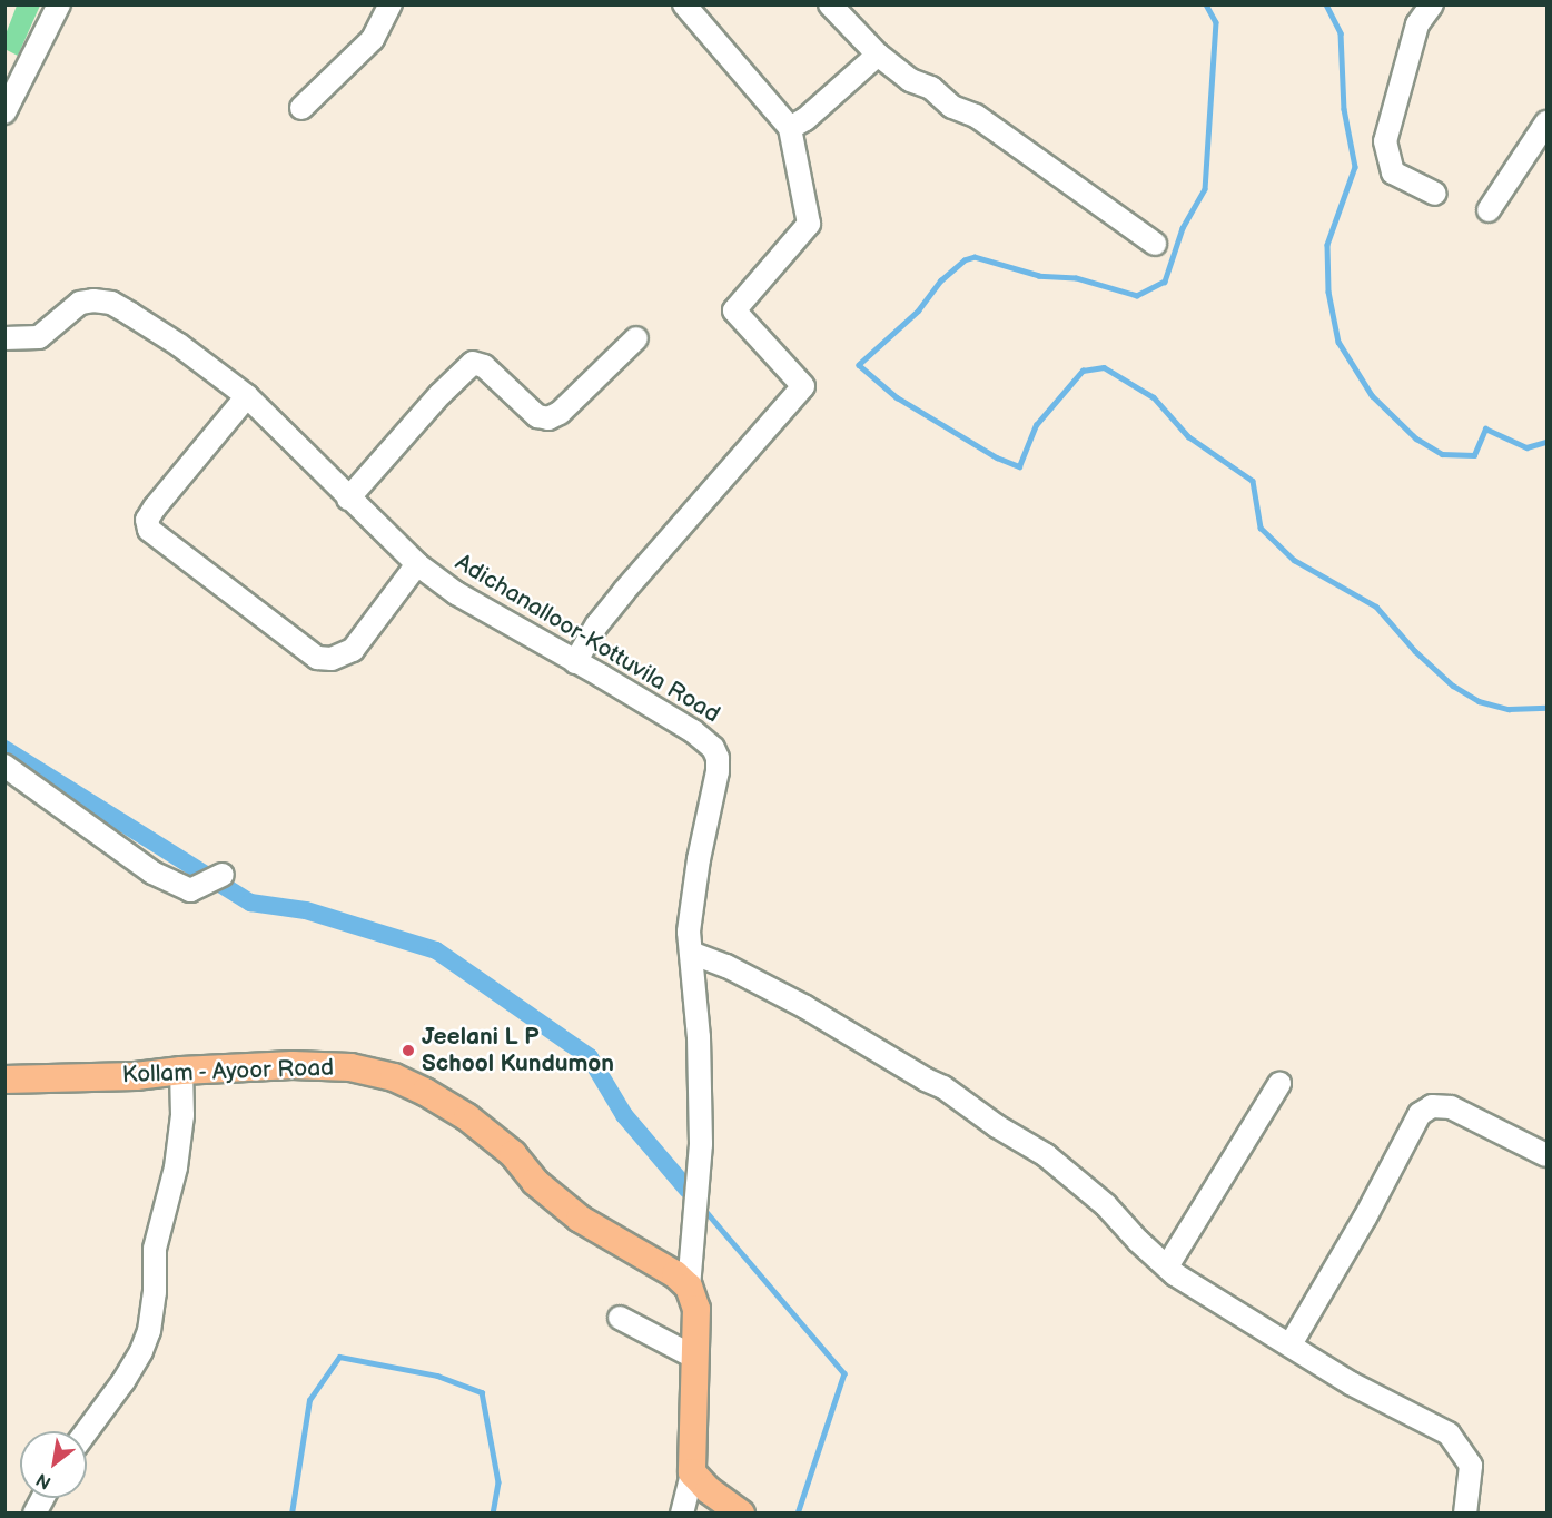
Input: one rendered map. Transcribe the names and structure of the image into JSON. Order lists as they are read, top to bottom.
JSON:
{
  "streets": {
    "main road": ["Kollam - Ayoor Road"],
    "street": ["Adichanalloor-Kottuvila Road"]
  },
  "crossings": [
    ["Adichanalloor-Kottuvila Road", "Kollam - Ayoor Road"]
  ],
  "places": ["Jeelani L P School Kundumon"],
  "north": "bottom left"
}
